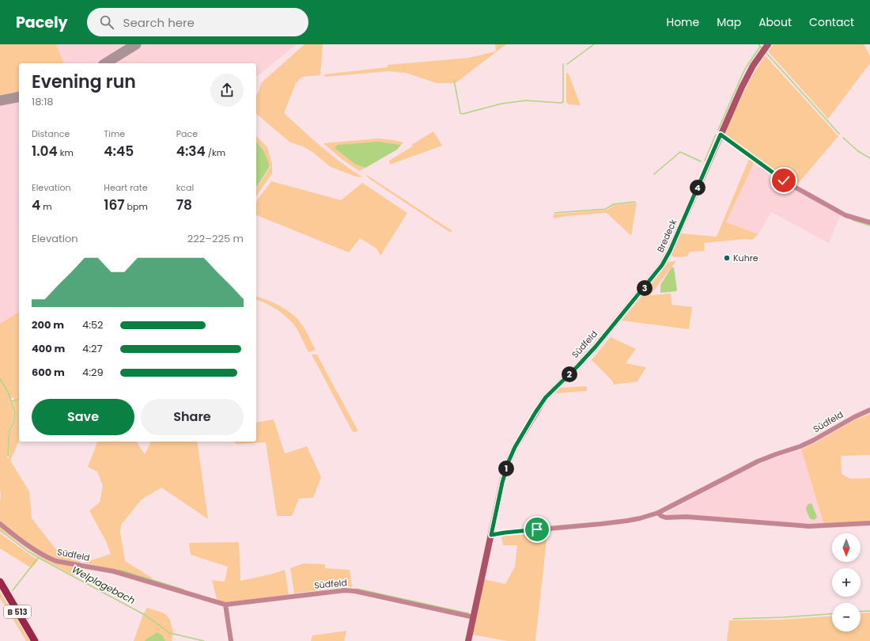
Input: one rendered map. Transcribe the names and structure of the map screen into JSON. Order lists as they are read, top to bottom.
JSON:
{
  "streets": {
    "main road": ["Bredeck", "Südfeld", "B 513"]
  },
  "crossings": [
    ["Bredeck", "Südfeld"]
  ],
  "water": ["Welplagebach"],
  "places": ["Kuhre"],
  "north": "bottom",
  "page": {
    "header": "Pacely",
    "search": "Search here",
    "nav": [
      "Home",
      "Map",
      "About",
      "Contact"
    ],
    "heading": ["Evening run", "18:18"],
    "stats": [
      ["Distance", "1.04 km"],
      ["Time", "4:45"],
      ["Pace", "4:34 /km"],
      ["Elevation", "4 m"],
      ["Heart rate", "167 bpm"],
      ["kcal", "78"]
    ],
    "pins": [
      "4",
      "3",
      "2",
      "1"
    ],
    "chart": ["Elevation", "222–225 m"],
    "list": [
      {
        "name": "200 m",
        "note": "4:52"
      },
      {
        "name": "400 m",
        "note": "4:27"
      },
      {
        "name": "600 m",
        "note": "4:29"
      }
    ],
    "buttons": ["Save", "Share"],
    "map_buttons": ["+", "−"]
  }
}
